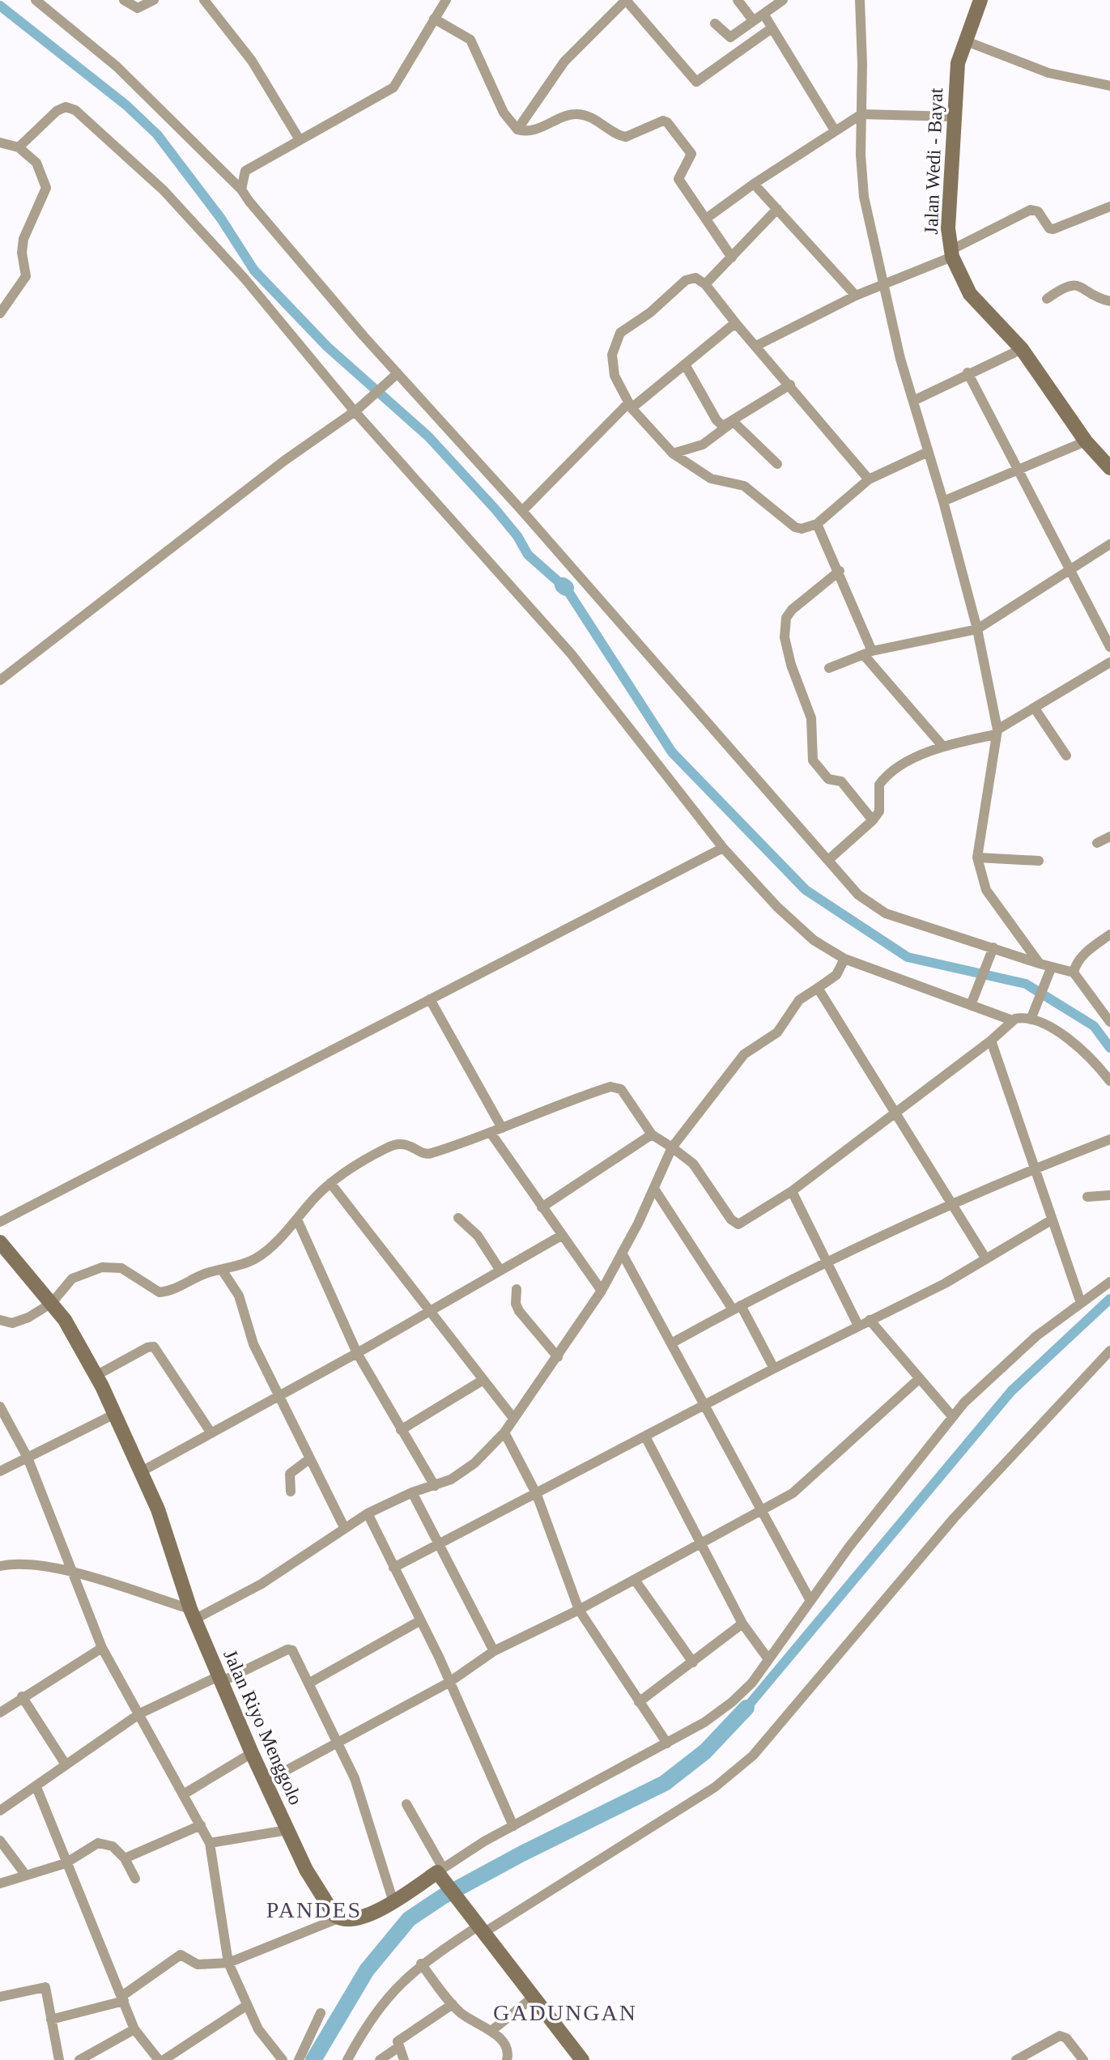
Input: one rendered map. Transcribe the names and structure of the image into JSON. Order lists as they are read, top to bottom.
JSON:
{
  "streets": {
    "street": ["Jalan Wedi - Bayat", "Jalan Riyo Menggolo"]
  },
  "districts": ["PANDES", "GADUNGAN"]
}
